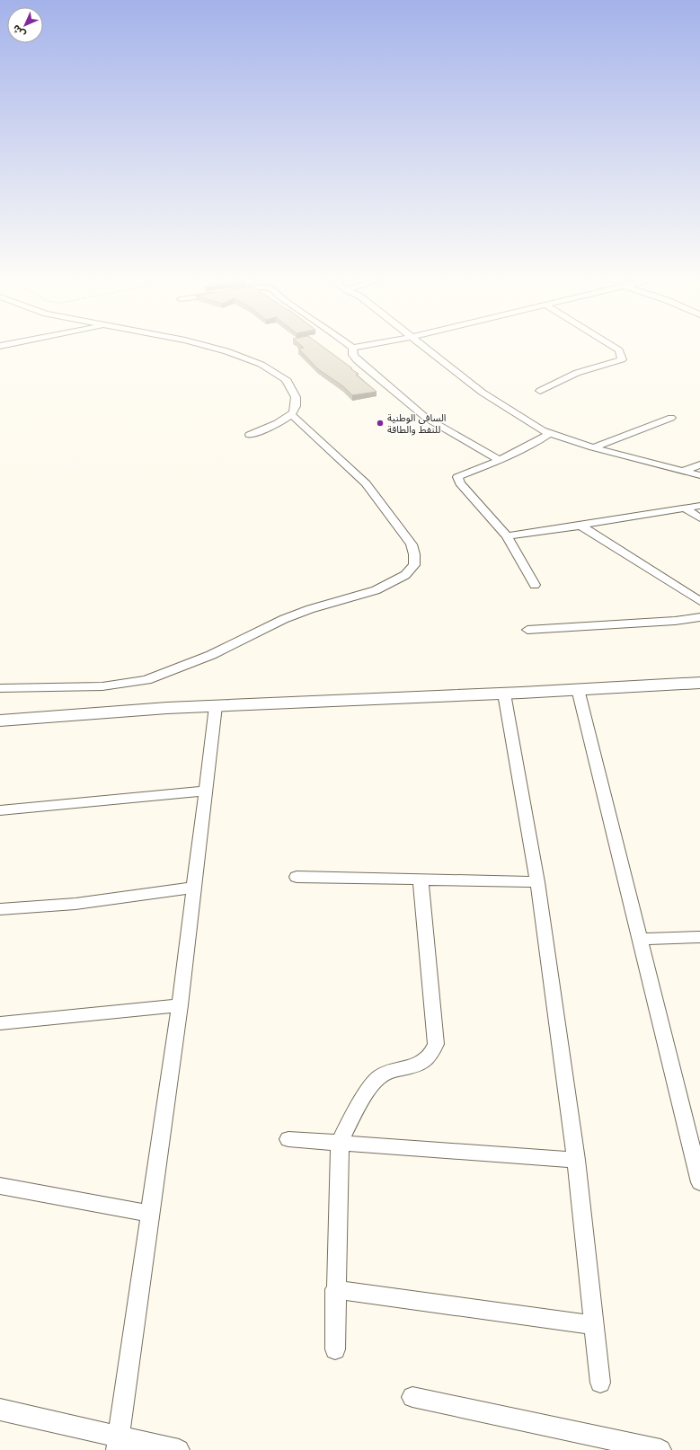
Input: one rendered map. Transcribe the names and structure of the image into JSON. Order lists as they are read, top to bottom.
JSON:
{
  "places": ["السافي الوطنية للنفط والطاقة"],
  "north": "bottom left"
}
